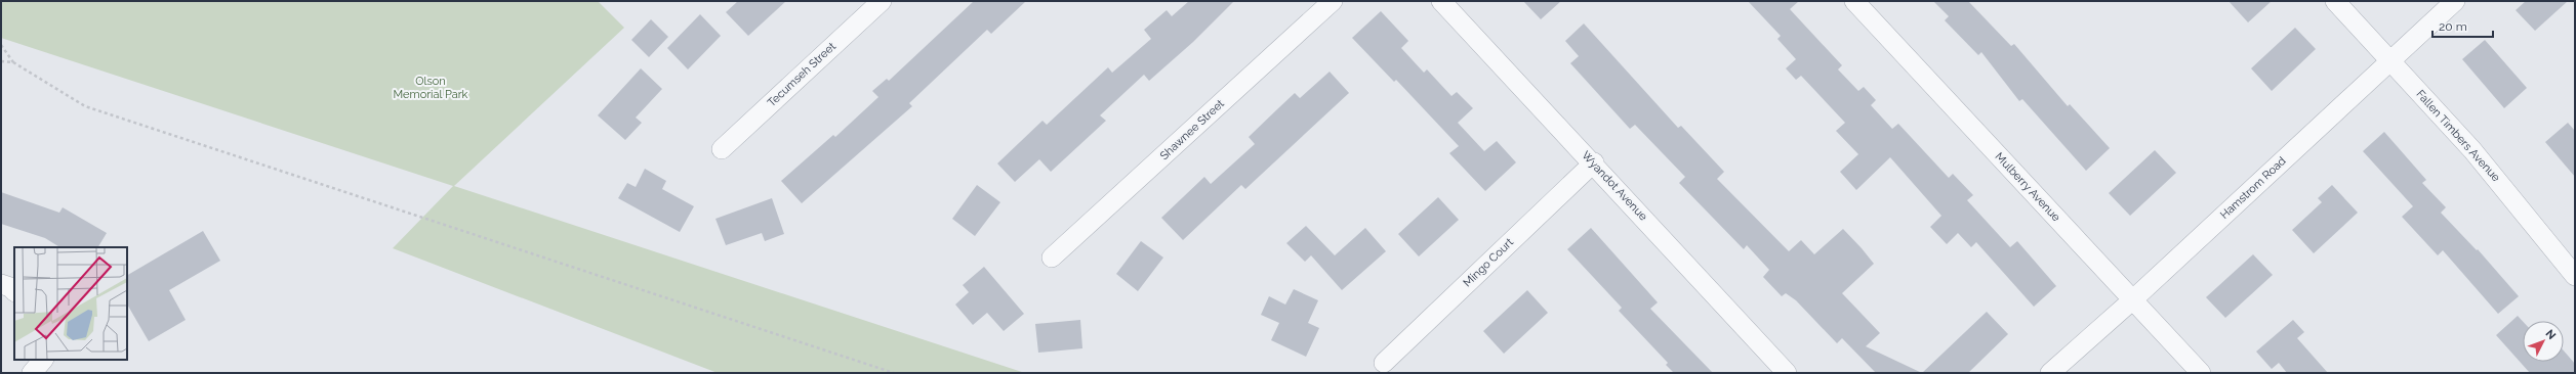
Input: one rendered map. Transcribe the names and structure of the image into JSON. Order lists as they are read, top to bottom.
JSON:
{
  "streets": {
    "street": [
      "Tecumseh Street",
      "Shawnee Street",
      "Fallen Timbers Avenue",
      "Wyandot Avenue",
      "Mulberry Avenue",
      "Hamstrom Road",
      "Mingo Court"
    ]
  },
  "crossings": [
    ["Fallen Timbers Avenue", "Hamstrom Road"],
    ["Wyandot Avenue", "Mingo Court"],
    ["Mulberry Avenue", "Hamstrom Road"]
  ],
  "parks": ["Olson Memorial Park"],
  "scale_bar": "20 m",
  "north": "top right"
}
